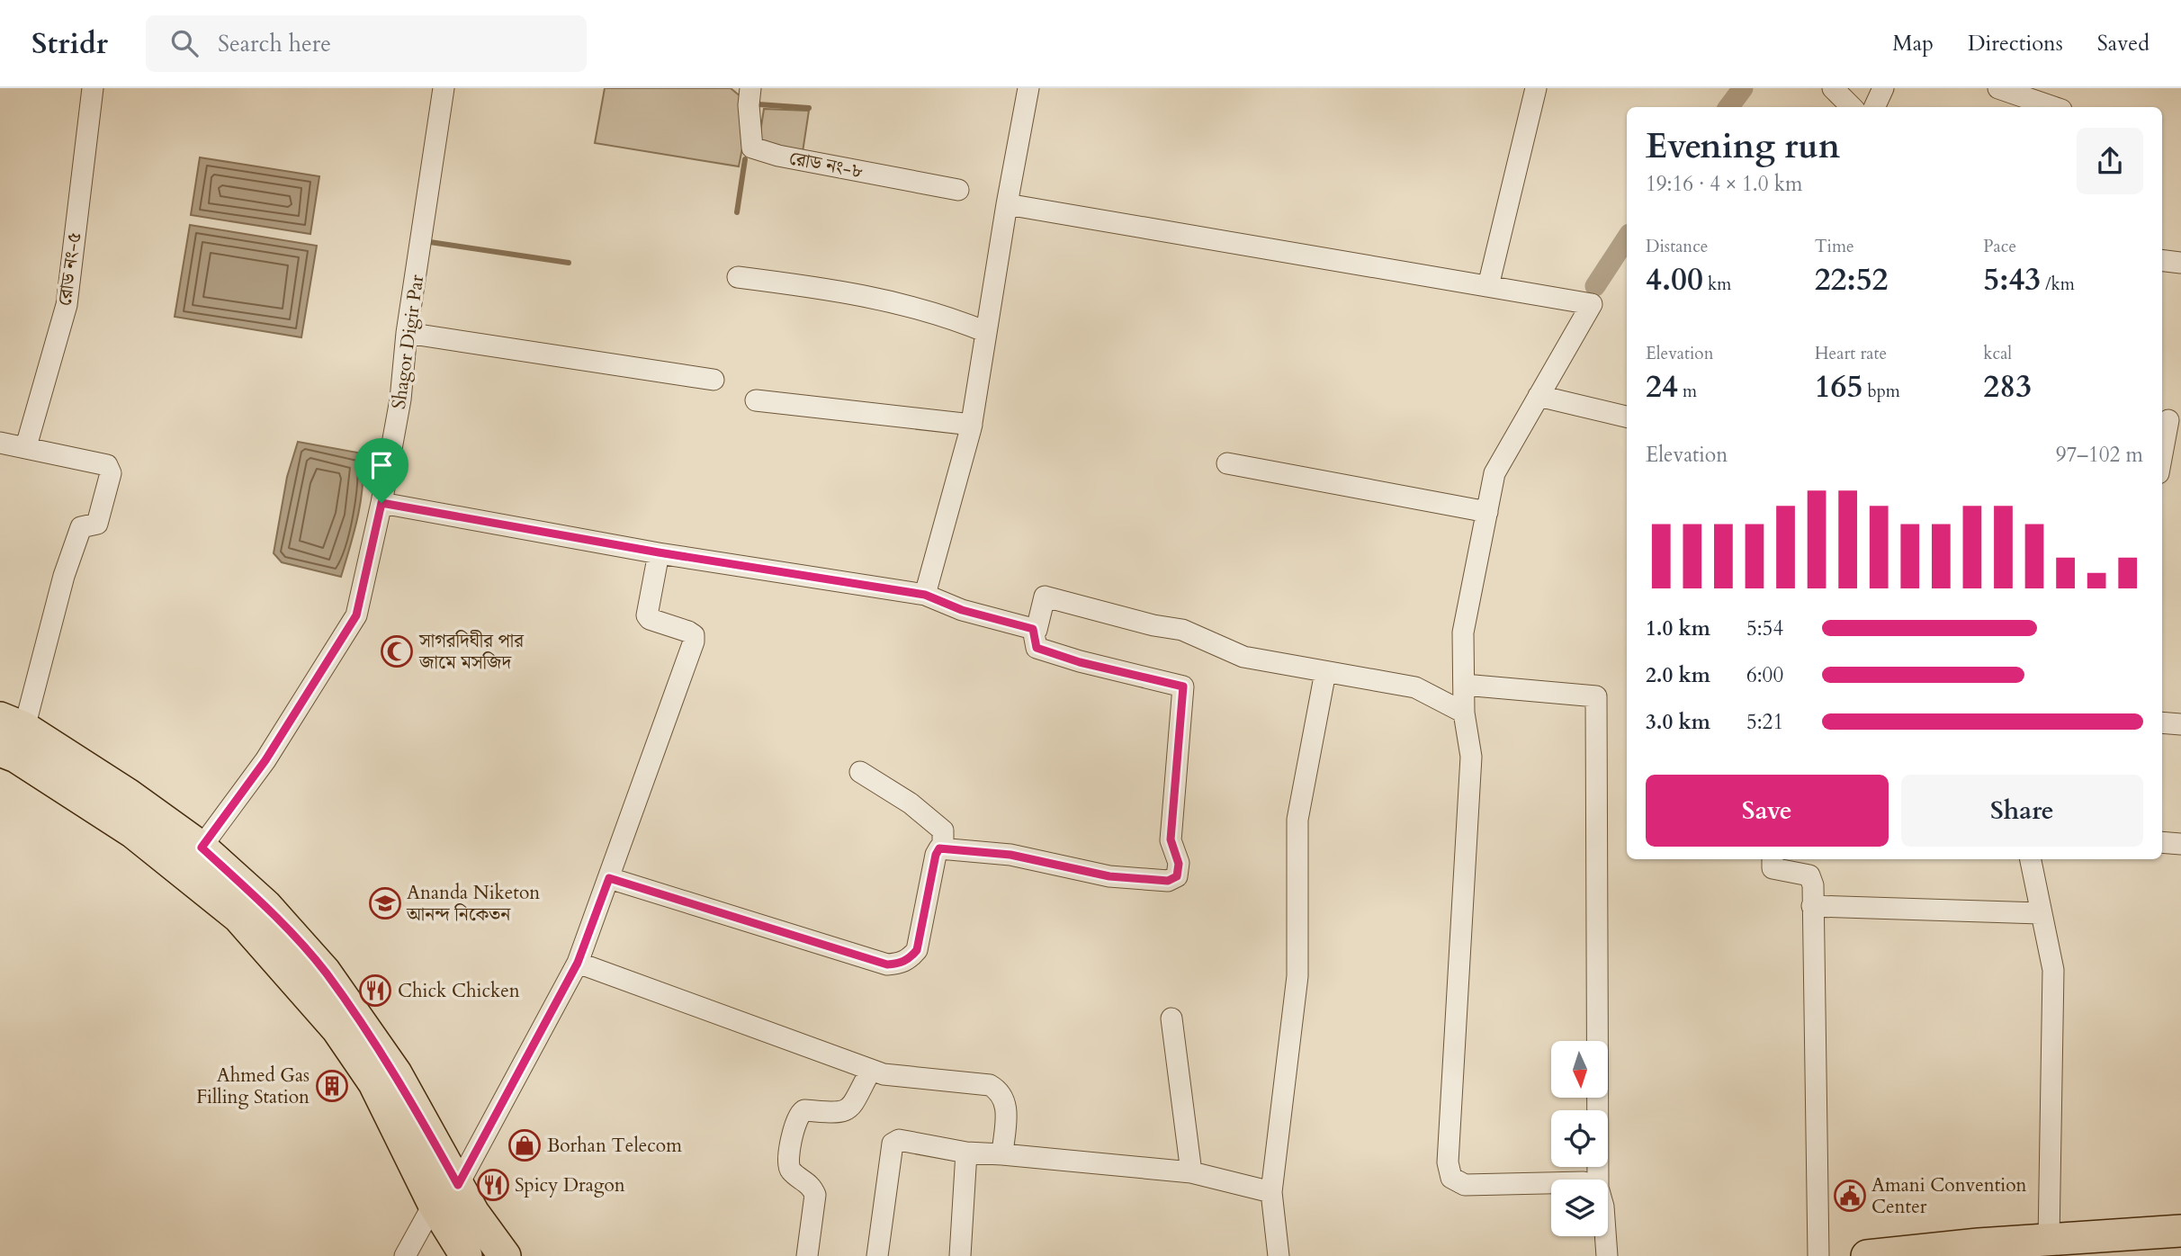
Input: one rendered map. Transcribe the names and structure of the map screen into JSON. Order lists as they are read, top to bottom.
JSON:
{
  "streets": {
    "street": ["রোড নং-৮", "রোড নং-৫", "Shagor Digir Par"]
  },
  "places": {
    "mosque": ["সাগরদিঘীর পার জামে মসজিদ"],
    "school or university": ["Ananda Niketon আনন্দ নিকেতন"],
    "restaurant": ["Chick Chicken", "Spicy Dragon"],
    "building": ["Ahmed Gas Filling Station"],
    "shop": ["Borhan Telecom"],
    "public building": ["Amani Convention Center"]
  },
  "north": "bottom",
  "page": {
    "header": "Stridr",
    "search": "Search here",
    "nav": ["Map", "Directions", "Saved"],
    "heading": ["Evening run", "19:16 · 4 × 1.0 km"],
    "stats": [
      ["Distance", "4.00 km"],
      ["Time", "22:52"],
      ["Pace", "5:43 /km"],
      ["Elevation", "24 m"],
      ["Heart rate", "165 bpm"],
      ["kcal", "283"]
    ],
    "chart": ["Elevation", "97–102 m"],
    "list": [
      {
        "name": "1.0 km",
        "note": "5:54"
      },
      {
        "name": "2.0 km",
        "note": "6:00"
      },
      {
        "name": "3.0 km",
        "note": "5:21"
      }
    ],
    "buttons": ["Save", "Share"]
  }
}
